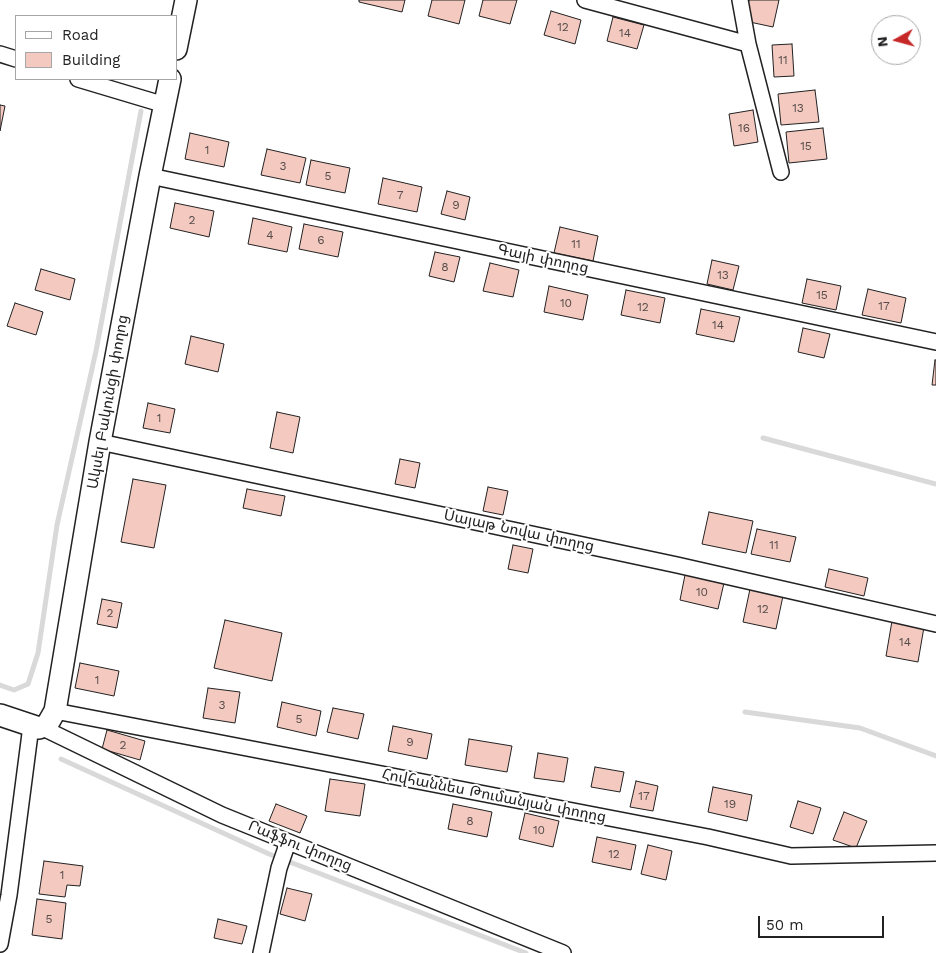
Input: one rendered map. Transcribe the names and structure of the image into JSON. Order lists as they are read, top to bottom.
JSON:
{
  "streets": {
    "main road": ["Ակսել Բակունցի փողոց", "Րաֆֆու փողոց"],
    "street": ["Գայի փողոց", "Սայաթ Նովա փողոց", "Հովհաննես Թումանյան փողոց"]
  },
  "crossings": [
    ["Գայի փողոց", "Ակսել Բակունցի փողոց"],
    ["Ակսել Բակունցի փողոց", "Սայաթ Նովա փողոց"],
    ["Ակսել Բակունցի փողոց", "Հովհաննես Թումանյան փողոց"],
    ["Ակսել Բակունցի փողոց", "Րաֆֆու փողոց"],
    ["Հովհաննես Թումանյան փողոց", "Րաֆֆու փողոց"]
  ],
  "house_numbers": [
    "12",
    "14",
    "11",
    "13",
    "16",
    "15",
    "1",
    "3",
    "5",
    "7",
    "9",
    "2",
    "4",
    "6",
    "11",
    "8",
    "13",
    "15",
    "10",
    "17",
    "12",
    "14",
    "1",
    "11",
    "10",
    "12",
    "2",
    "14",
    "1",
    "3",
    "5",
    "9",
    "2",
    "17",
    "19",
    "8",
    "10",
    "12",
    "1",
    "5"
  ],
  "legend": ["Road", "Building"],
  "scale_bar": "50 m",
  "north": "left"
}
